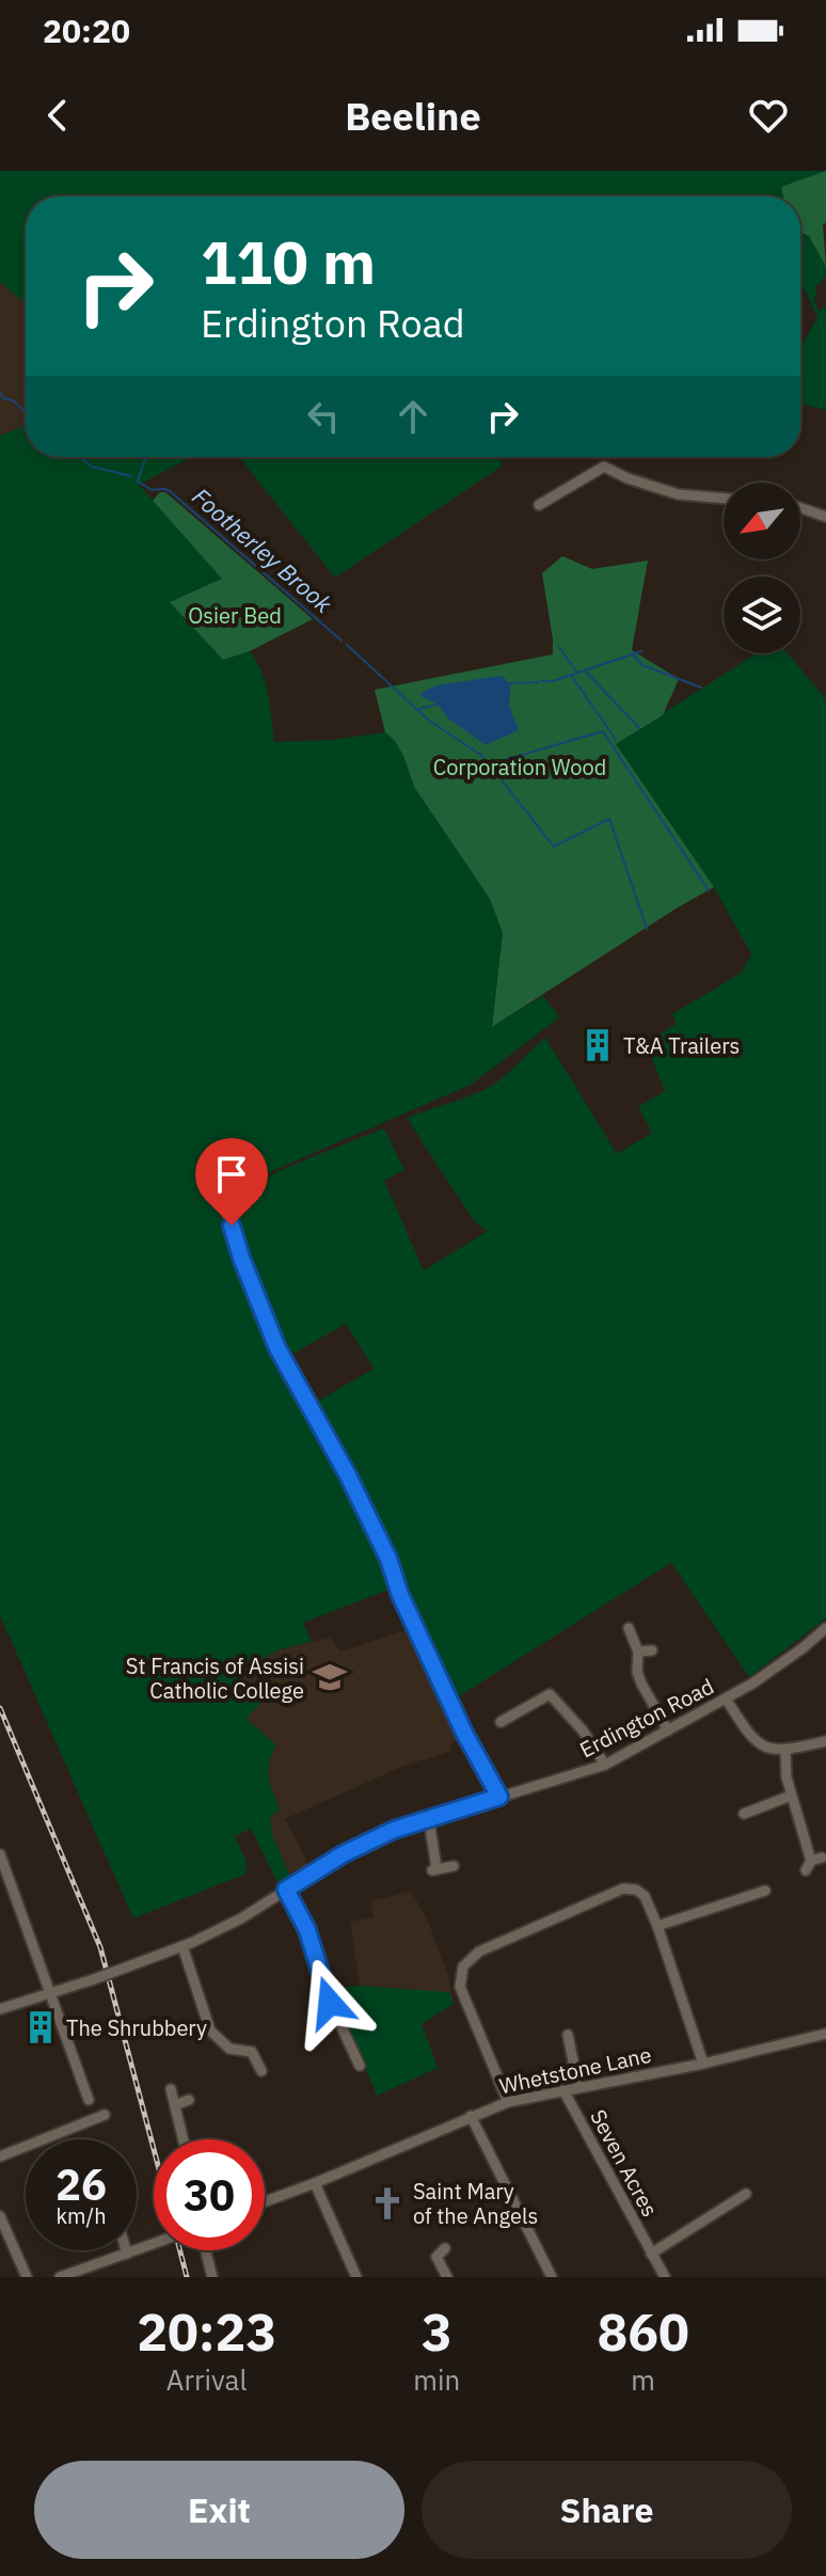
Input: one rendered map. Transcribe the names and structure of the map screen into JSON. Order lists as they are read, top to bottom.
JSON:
{
  "streets": {
    "street": ["Erdington Road", "Whetstone Lane", "Seven Acres"]
  },
  "crossings": [
    ["Whetstone Lane", "Seven Acres"]
  ],
  "water": ["Footherley Brook"],
  "parks": ["Osier Bed", "Corporation Wood"],
  "places": {
    "building": ["T&A Trailers", "The Shrubbery"],
    "school or university": ["St Francis of Assisi Catholic College"],
    "church": ["Saint Mary of the Angels"]
  },
  "north": "bottom left",
  "page": {
    "status": "20:20",
    "header": "Beeline",
    "turn": ["110 m", "Erdington Road"],
    "speed": "26 km/h",
    "limit": "30",
    "eta": [
      "20:23",
      "Arrival",
      "3",
      "min",
      "860",
      "m"
    ],
    "buttons": ["Exit", "Share"]
  }
}
